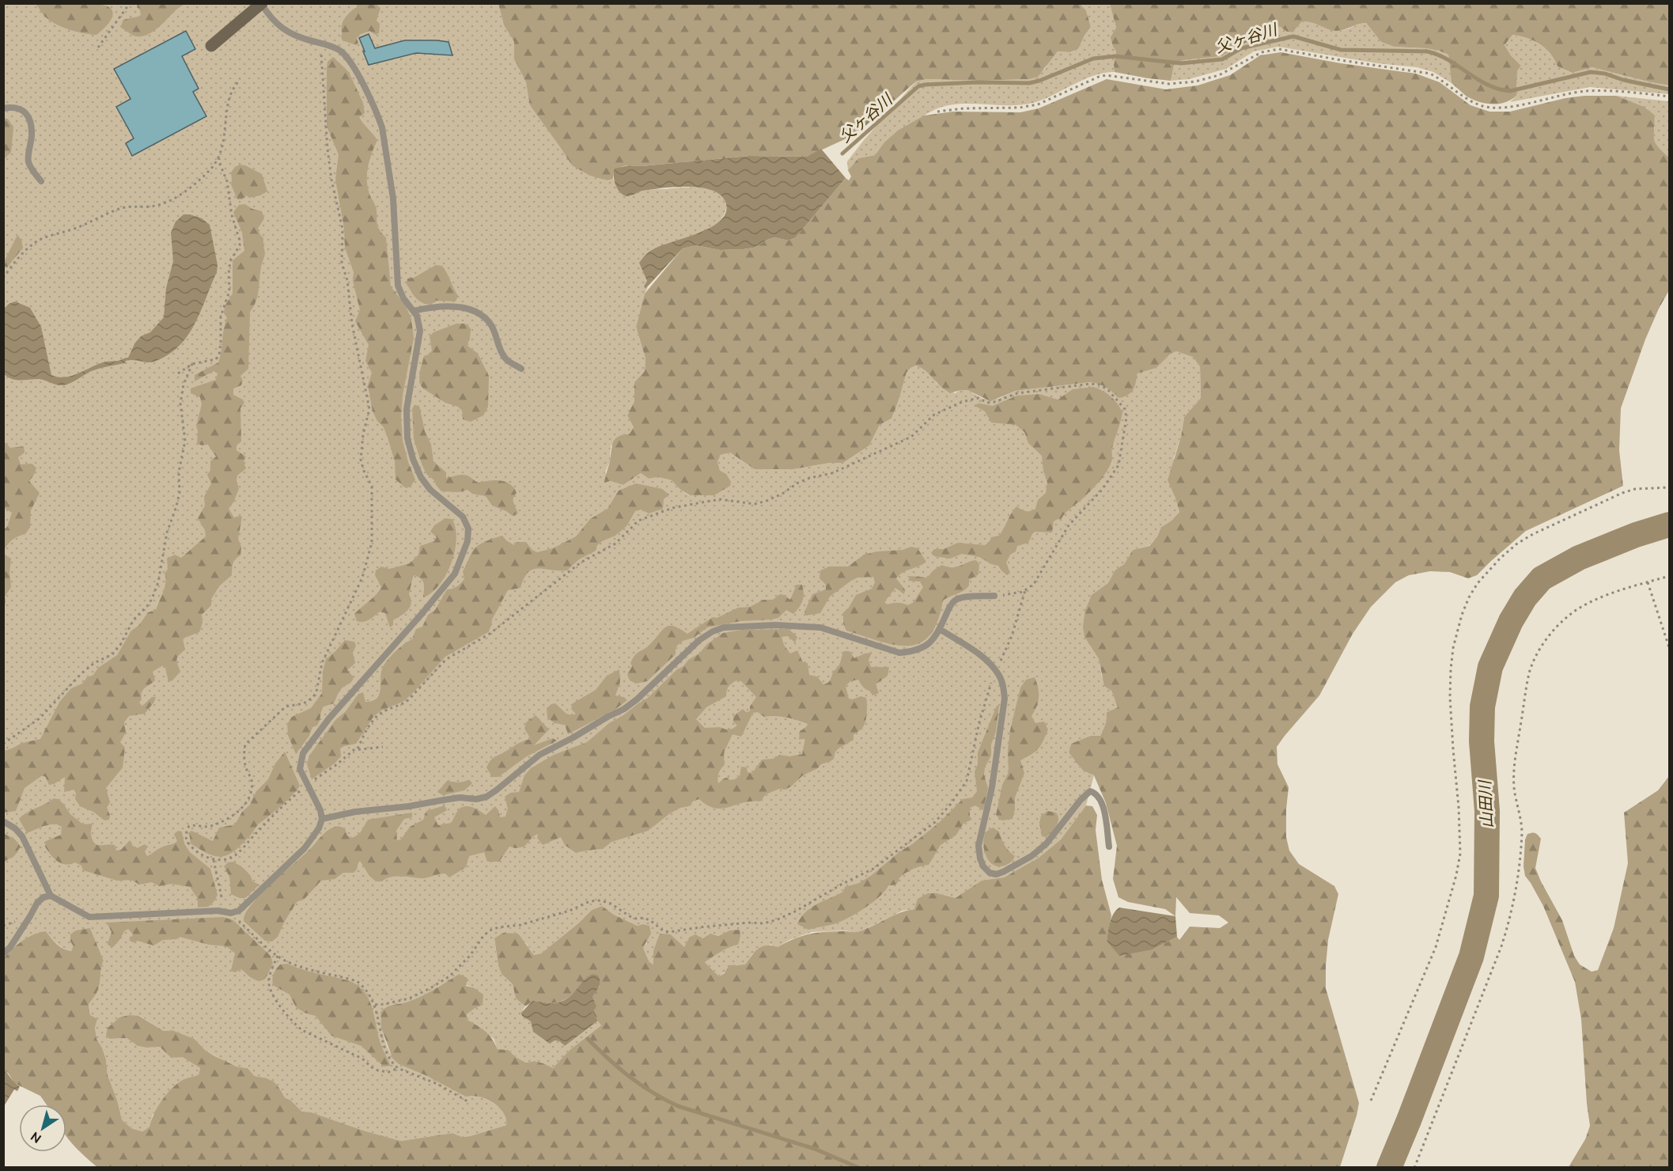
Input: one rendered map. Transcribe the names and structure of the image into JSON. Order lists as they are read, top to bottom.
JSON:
{
  "water": ["父ヶ谷川", "山田川"],
  "north": "bottom left"
}
